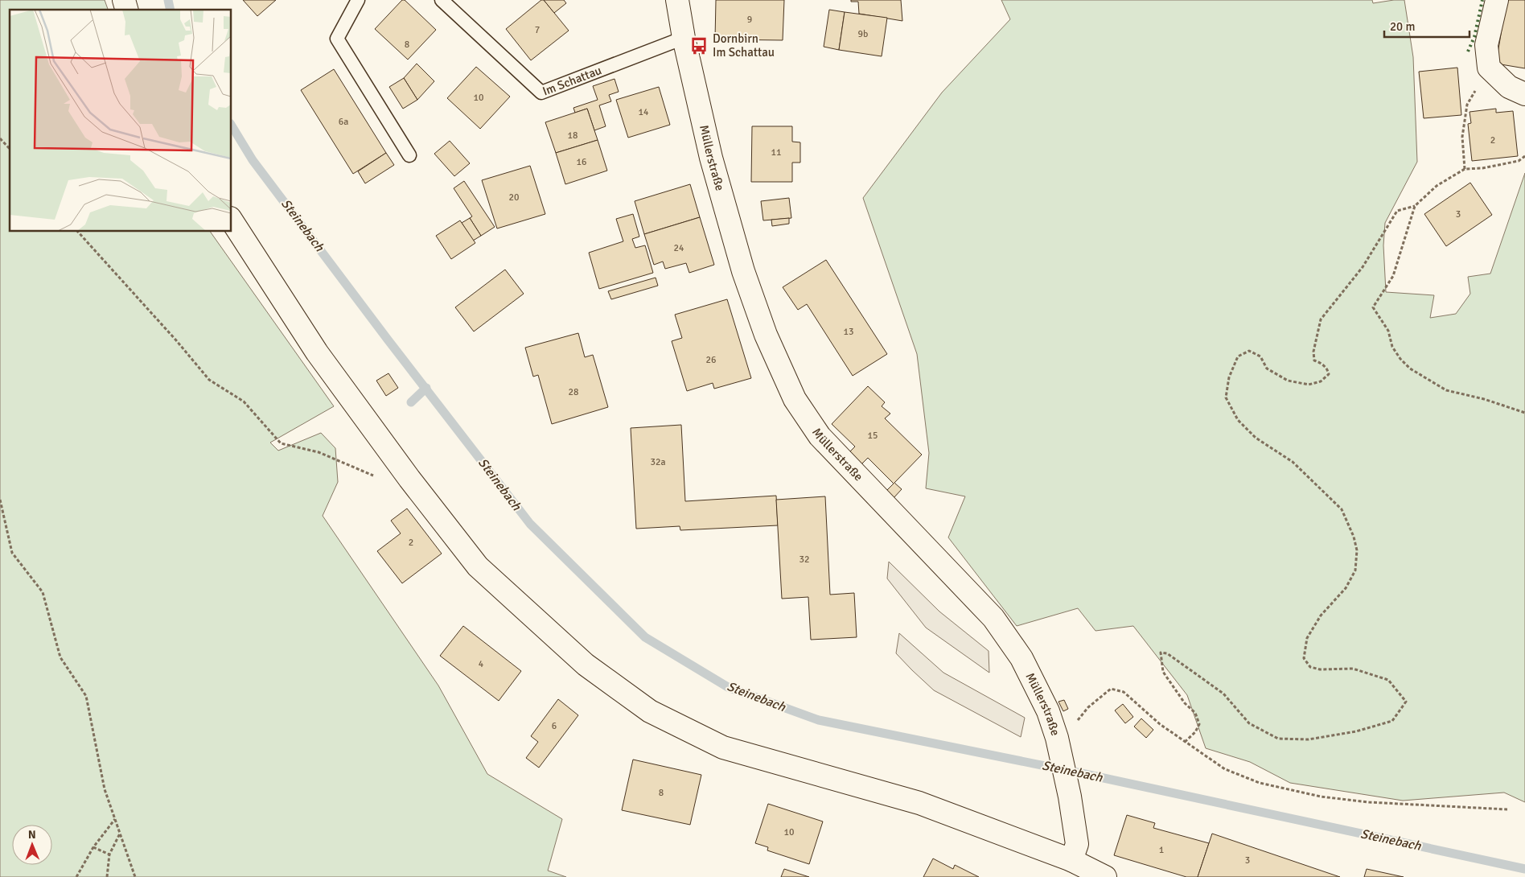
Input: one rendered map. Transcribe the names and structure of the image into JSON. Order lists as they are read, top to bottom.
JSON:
{
  "streets": {
    "street": ["Müllerstraße"],
    "lane": ["Im Schattau"]
  },
  "crossings": [
    ["Im Schattau", "Müllerstraße"]
  ],
  "water": ["Steinebach"],
  "places": {
    "bus stop": ["Dornbirn Im Schattau"]
  },
  "house_numbers": [
    "9",
    "7",
    "9b",
    "8",
    "10",
    "14",
    "6a",
    "18",
    "2",
    "11",
    "16",
    "20",
    "3",
    "24",
    "13",
    "26",
    "28",
    "15",
    "32a",
    "2",
    "32",
    "4",
    "6",
    "8",
    "10",
    "1",
    "3"
  ],
  "scale_bar": "20 m",
  "north": "top"
}
